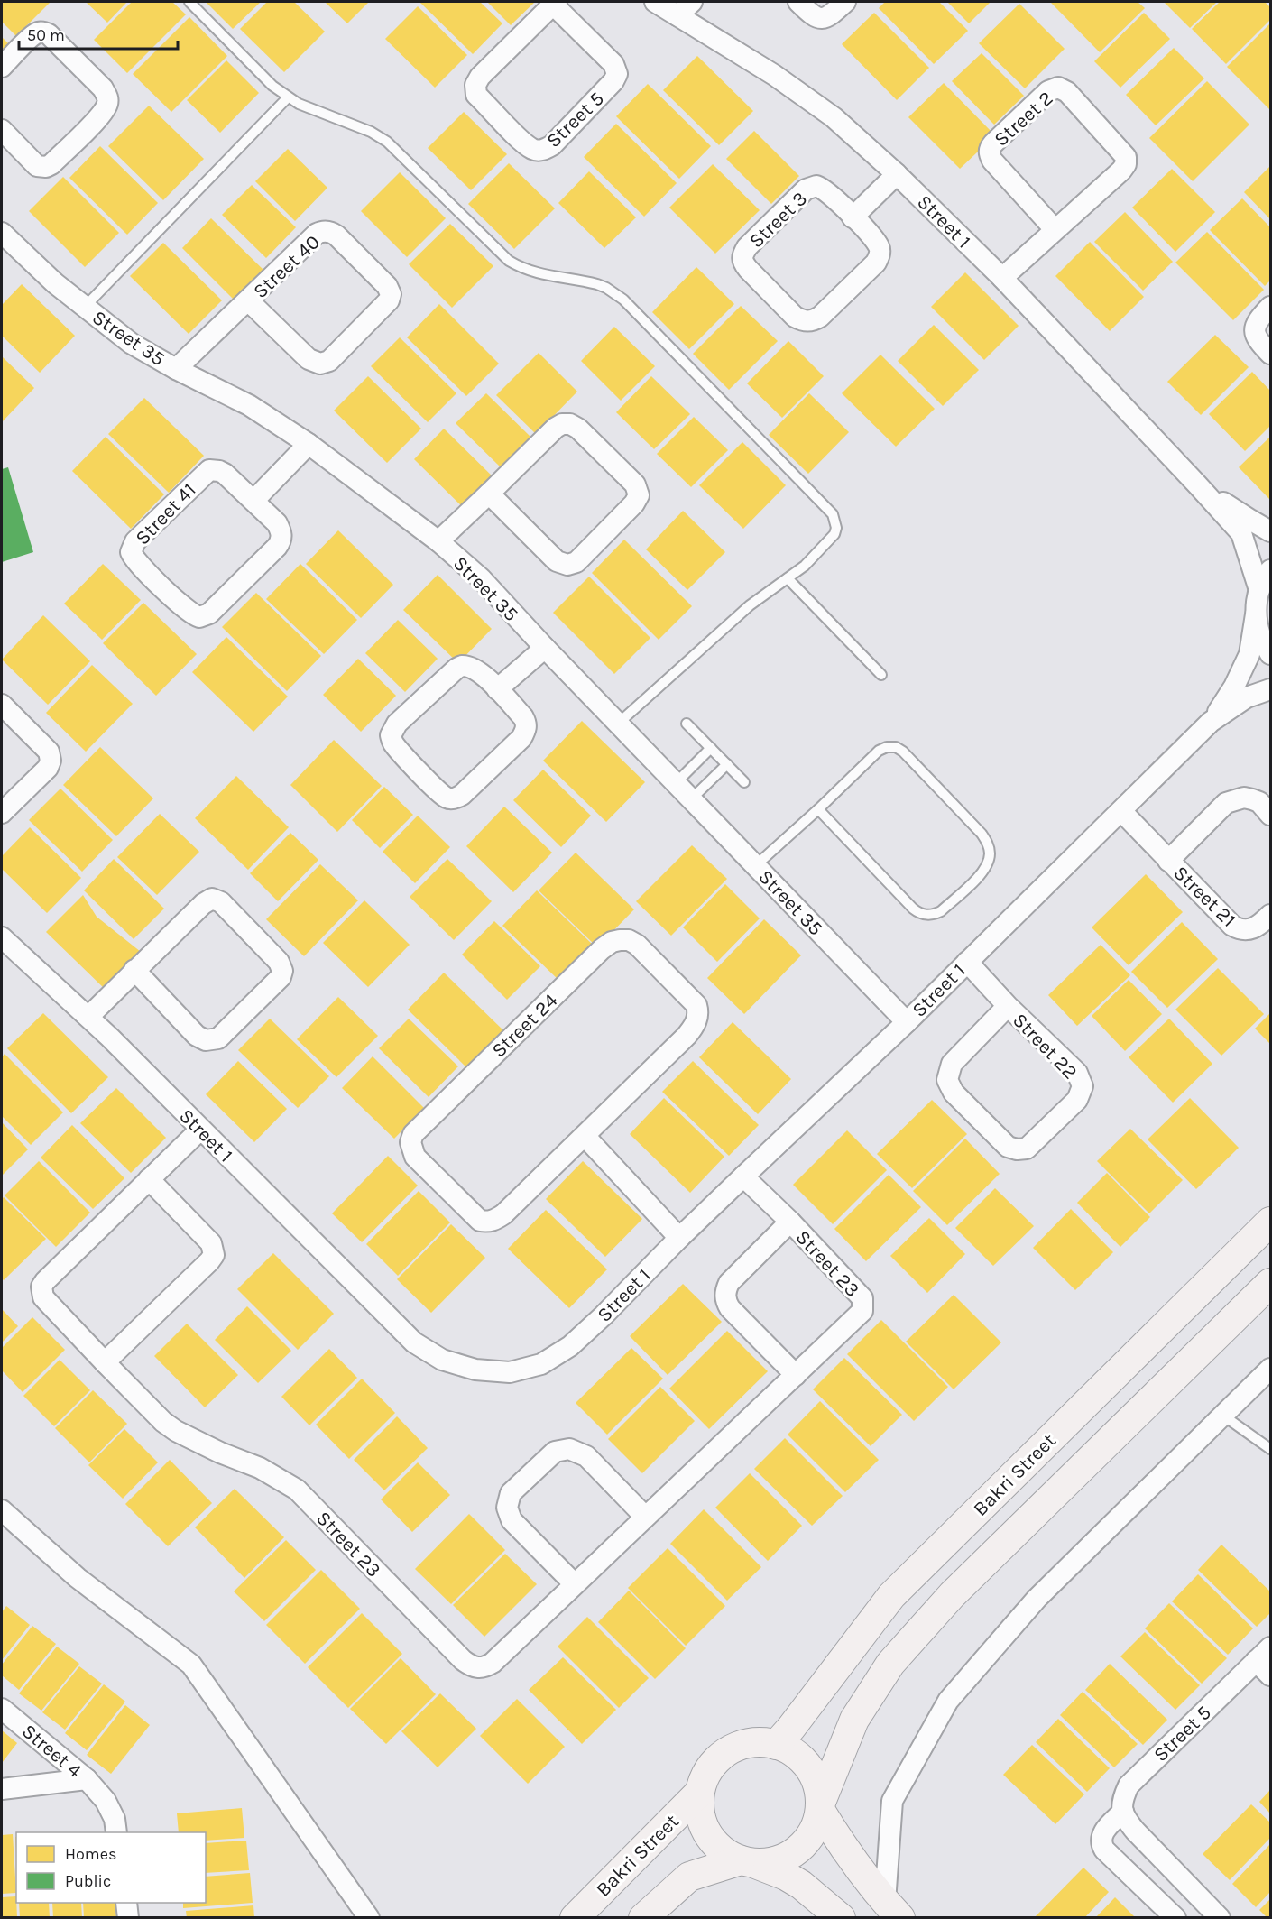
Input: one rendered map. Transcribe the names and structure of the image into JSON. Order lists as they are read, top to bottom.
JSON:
{
  "streets": {
    "main road": ["Bakri Street"],
    "street": [
      "Street 2",
      "Street 5",
      "Street 3",
      "Street 1",
      "Street 40",
      "Street 35",
      "Street 41",
      "Street 21",
      "Street 24",
      "Street 22",
      "Street 23",
      "Street 4"
    ]
  },
  "crossings": [
    ["Street 2", "Street 1"],
    ["Street 1", "Street 35"],
    ["Street 1", "Street 21"],
    ["Street 1", "Street 22"],
    ["Street 1", "Street 23"],
    ["Street 40", "Street 35"]
  ],
  "legend": ["Homes", "Public"],
  "scale_bar": "50 m"
}
